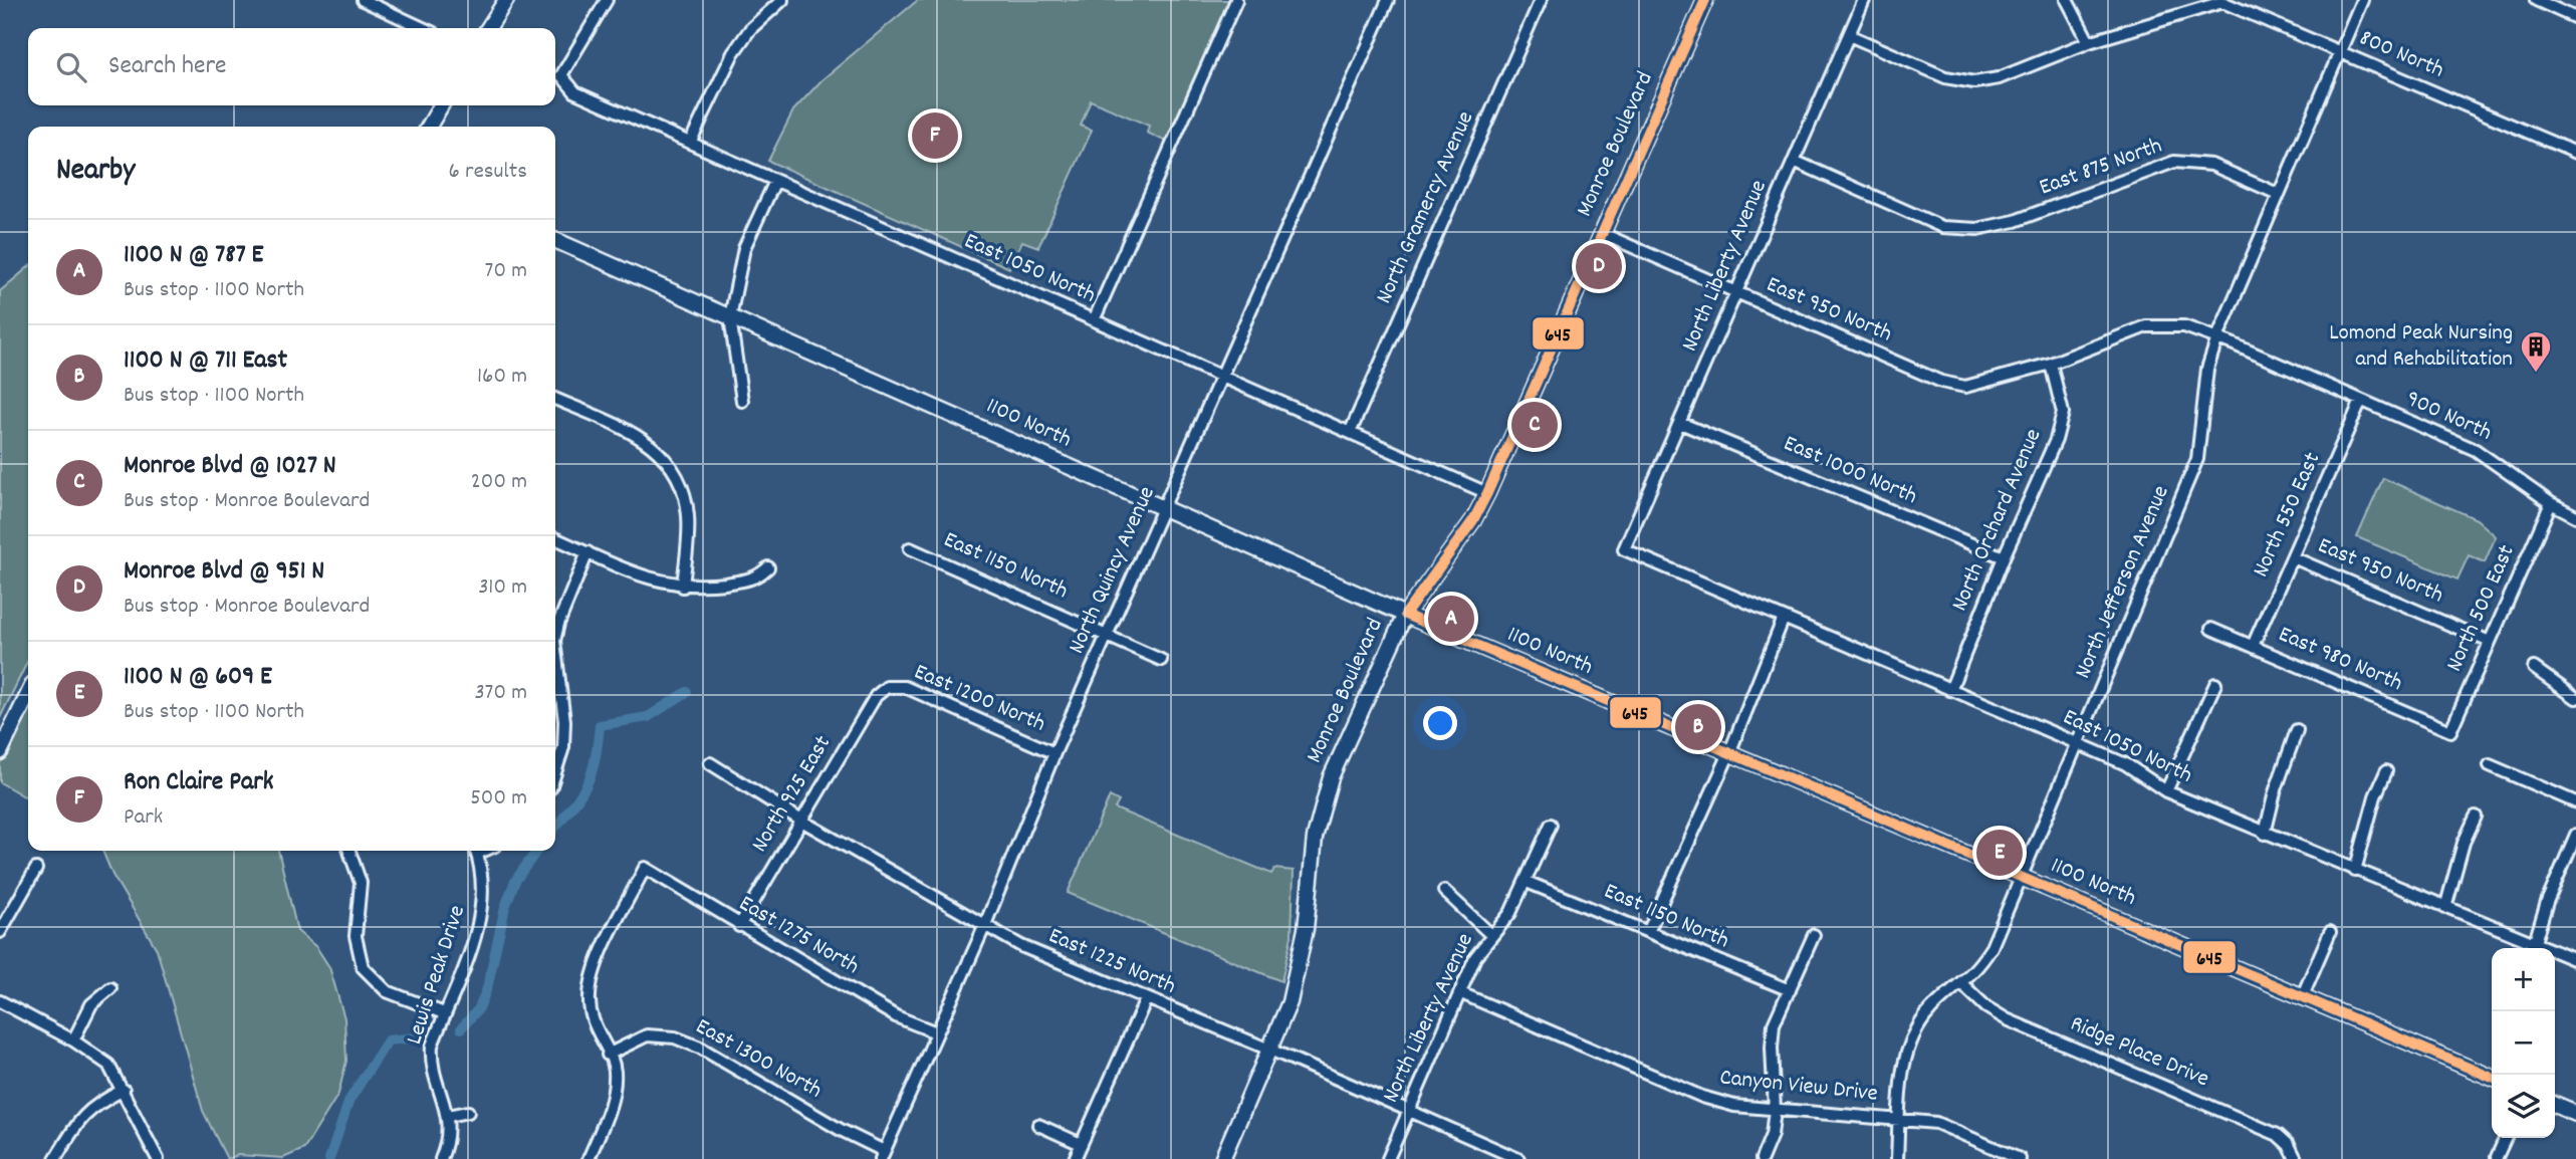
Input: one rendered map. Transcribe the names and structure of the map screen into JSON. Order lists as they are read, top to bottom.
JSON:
{
  "streets": {
    "street": [
      "800 North",
      "Monroe Boulevard",
      "East 875 North",
      "North Gramercy Avenue",
      "North Liberty Avenue",
      "East 1050 North",
      "East 950 North",
      "900 North",
      "1100 North",
      "East 1000 North",
      "North 550 East",
      "North Orchard Avenue",
      "East 1150 North",
      "North Quincy Avenue",
      "North Jefferson Avenue",
      "North 500 East",
      "East 980 North",
      "East 1200 North",
      "North 925 East",
      "East 1275 North",
      "East 1225 North",
      "Lewis Peak Drive",
      "Ridge Place Drive",
      "East 1300 North",
      "Canyon View Drive"
    ]
  },
  "crossings": [
    ["800 North", "North Liberty Avenue"],
    ["800 North", "North Jefferson Avenue"],
    ["Monroe Boulevard", "East 1050 North"],
    ["Monroe Boulevard", "East 950 North"],
    ["Monroe Boulevard", "1100 North"],
    ["Monroe Boulevard", "East 1225 North"],
    ["East 875 North", "North Liberty Avenue"],
    ["East 875 North", "North Jefferson Avenue"],
    ["North Gramercy Avenue", "East 1050 North"],
    ["North Liberty Avenue", "East 1050 North"],
    ["North Liberty Avenue", "East 950 North"],
    ["North Liberty Avenue", "East 1000 North"],
    ["North Liberty Avenue", "East 1150 North"],
    ["North Liberty Avenue", "East 1225 North"],
    ["North Liberty Avenue", "Canyon View Drive"],
    ["East 1050 North", "North Orchard Avenue"],
    ["East 1050 North", "North Quincy Avenue"],
    ["East 1050 North", "North Jefferson Avenue"],
    ["East 950 North", "900 North"],
    ["East 950 North", "North 550 East"],
    ["East 950 North", "North 500 East"],
    ["900 North", "North 550 East"],
    ["900 North", "North Orchard Avenue"],
    ["900 North", "North Jefferson Avenue"],
    ["900 North", "North 500 East"],
    ["1100 North", "North Quincy Avenue"],
    ["1100 North", "North Jefferson Avenue"],
    ["East 1000 North", "North Orchard Avenue"],
    ["North 550 East", "East 980 North"],
    ["East 1150 North", "North Quincy Avenue"],
    ["North Quincy Avenue", "East 1200 North"],
    ["North Quincy Avenue", "East 1275 North"],
    ["North Quincy Avenue", "East 1225 North"],
    ["North Quincy Avenue", "East 1300 North"],
    ["North Jefferson Avenue", "Ridge Place Drive"],
    ["North Jefferson Avenue", "Canyon View Drive"],
    ["North 500 East", "East 980 North"],
    ["East 1200 North", "North 925 East"],
    ["North 925 East", "East 1275 North"],
    ["North 925 East", "East 1225 North"],
    ["East 1275 North", "East 1300 North"]
  ],
  "places": {
    "building": ["Lomond Peak Nursing and Rehabilitation"]
  },
  "lines": ["transit line 645"],
  "page": {
    "search": "Search here",
    "pins": [
      "F",
      "D",
      "C",
      "A",
      "B",
      "E"
    ],
    "heading": ["Nearby", "6 results"],
    "list": [
      {
        "mark": "A",
        "name": "1100 N @ 787 E",
        "note": "Bus stop · 1100 North",
        "value": "70 m"
      },
      {
        "mark": "B",
        "name": "1100 N @ 711 East",
        "note": "Bus stop · 1100 North",
        "value": "160 m"
      },
      {
        "mark": "C",
        "name": "Monroe Blvd @ 1027 N",
        "note": "Bus stop · Monroe Boulevard",
        "value": "200 m"
      },
      {
        "mark": "D",
        "name": "Monroe Blvd @ 951 N",
        "note": "Bus stop · Monroe Boulevard",
        "value": "310 m"
      },
      {
        "mark": "E",
        "name": "1100 N @ 609 E",
        "note": "Bus stop · 1100 North",
        "value": "370 m"
      },
      {
        "mark": "F",
        "name": "Ron Claire Park",
        "note": "Park",
        "value": "500 m"
      }
    ],
    "map_buttons": ["+", "−"]
  }
}
